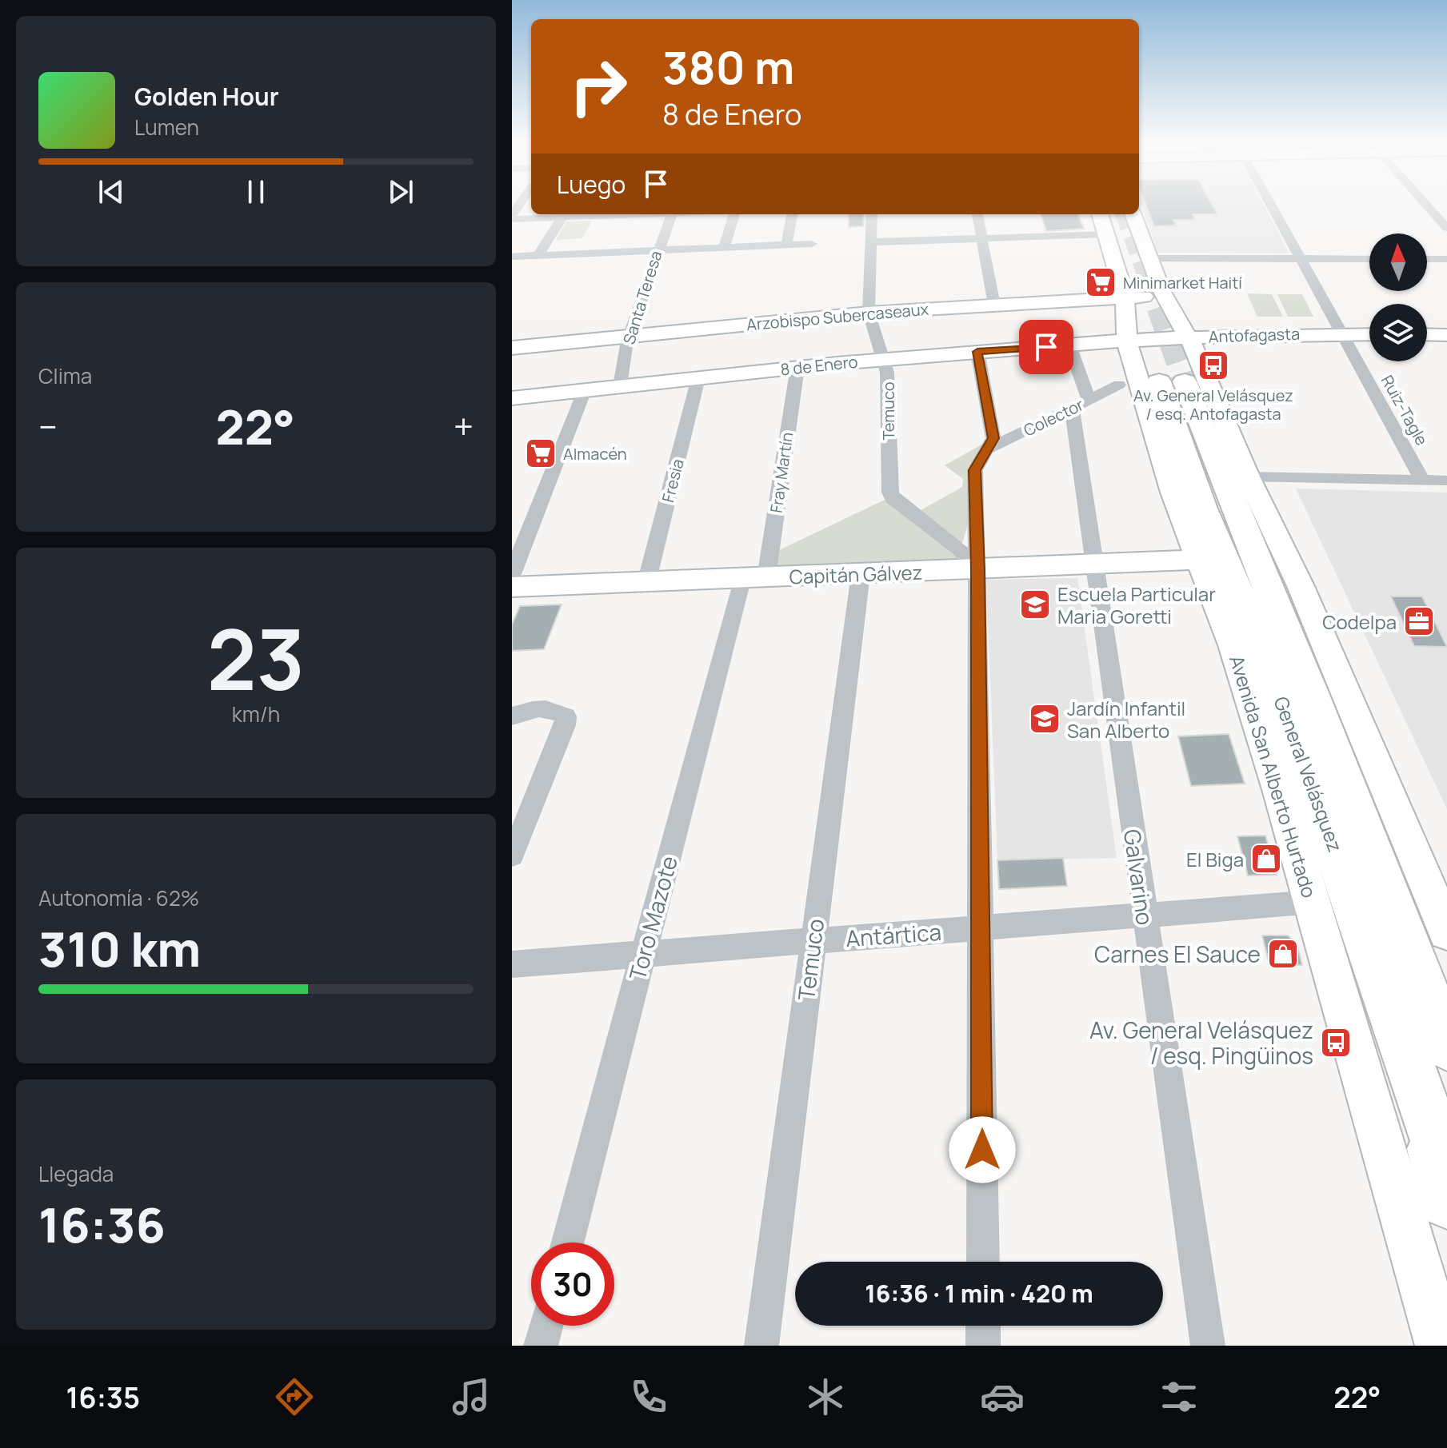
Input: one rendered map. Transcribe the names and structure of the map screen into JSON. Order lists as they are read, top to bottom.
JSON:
{
  "streets": {
    "highway": ["General Velásquez"],
    "main road": [
      "Arzobispo Subercaseaux",
      "Antofagasta",
      "8 de Enero",
      "Capitán Gálvez",
      "Avenida San Alberto Hurtado"
    ],
    "street": [
      "Santa Teresa",
      "Ruiz-Tagle",
      "Temuco",
      "Colector",
      "Fray Martín",
      "Fresia",
      "Galvarino",
      "Toro Mazote",
      "Antártica"
    ]
  },
  "crossings": [
    ["Santa Teresa", "Arzobispo Subercaseaux"],
    ["Santa Teresa", "8 de Enero"],
    ["Arzobispo Subercaseaux", "Temuco"],
    ["Arzobispo Subercaseaux", "Avenida San Alberto Hurtado"],
    ["Antofagasta", "8 de Enero"],
    ["Antofagasta", "Ruiz-Tagle"],
    ["Antofagasta", "Avenida San Alberto Hurtado"],
    ["8 de Enero", "Temuco"],
    ["8 de Enero", "Fray Martín"],
    ["8 de Enero", "Fresia"],
    ["8 de Enero", "Avenida San Alberto Hurtado"],
    ["8 de Enero", "Galvarino"],
    ["Temuco", "Capitán Gálvez"],
    ["Temuco", "Antártica"],
    ["Colector", "General Velásquez"],
    ["Colector", "Galvarino"],
    ["Fray Martín", "Capitán Gálvez"],
    ["Fray Martín", "Toro Mazote"],
    ["Fresia", "Capitán Gálvez"],
    ["Capitán Gálvez", "Avenida San Alberto Hurtado"],
    ["Capitán Gálvez", "Galvarino"],
    ["Capitán Gálvez", "Toro Mazote"],
    ["Avenida San Alberto Hurtado", "Antártica"],
    ["Galvarino", "Antártica"],
    ["Toro Mazote", "Antártica"]
  ],
  "places": {
    "supermarket": ["Minimarket Haití", "Almacén"],
    "bus stop": ["Av. General Velásquez / esq. Antofagasta", "Av. General Velásquez / esq. Pingüinos"],
    "school or university": ["Escuela Particular Maria Goretti", "Jardín Infantil San Alberto"],
    "office": ["Codelpa"],
    "shop": ["El Biga", "Carnes El Sauce"]
  },
  "north": "top",
  "page": {
    "turn": ["380 m", "8 de Enero"],
    "song": ["Golden Hour", "Lumen"],
    "then": "Luego",
    "tile": [
      "Clima",
      ["23", "km/h"],
      ["Autonomía · 62%", "310 km"],
      ["Llegada", "16:36"]
    ],
    "heat": ["−", "22°", "+"],
    "limit": "30",
    "trip": "16:36 · 1 min · 420 m",
    "tabs": ["16:35", "22°"]
  }
}
